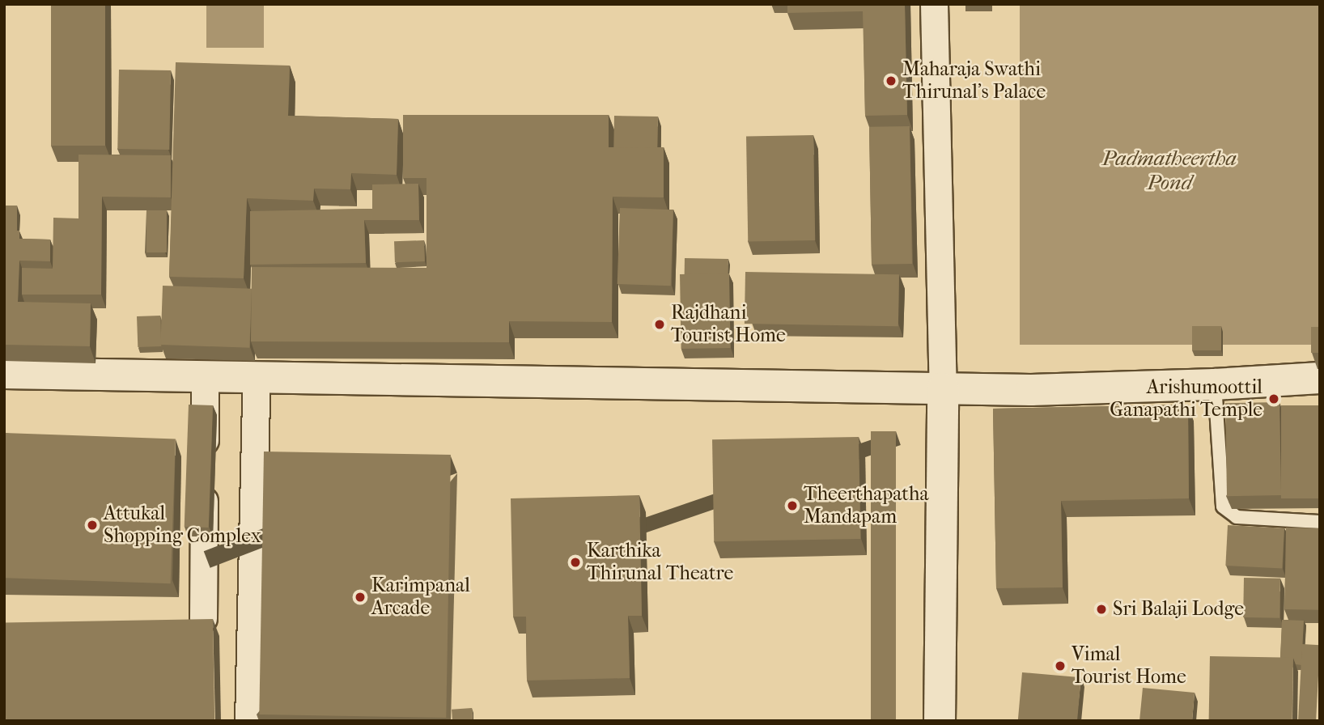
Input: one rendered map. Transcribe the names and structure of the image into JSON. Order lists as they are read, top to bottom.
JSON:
{
  "water": ["Padmatheertha Pond"],
  "places": [
    "Maharaja Swathi Thirunal's Palace",
    "Rajdhani Tourist Home",
    "Arishumoottil Ganapathi Temple",
    "Theerthapatha Mandapam",
    "Attukal Shopping Complex",
    "Karthika Thirunal Theatre",
    "Karimpanal Arcade",
    "Sri Balaji Lodge",
    "Vimal Tourist Home"
  ]
}
